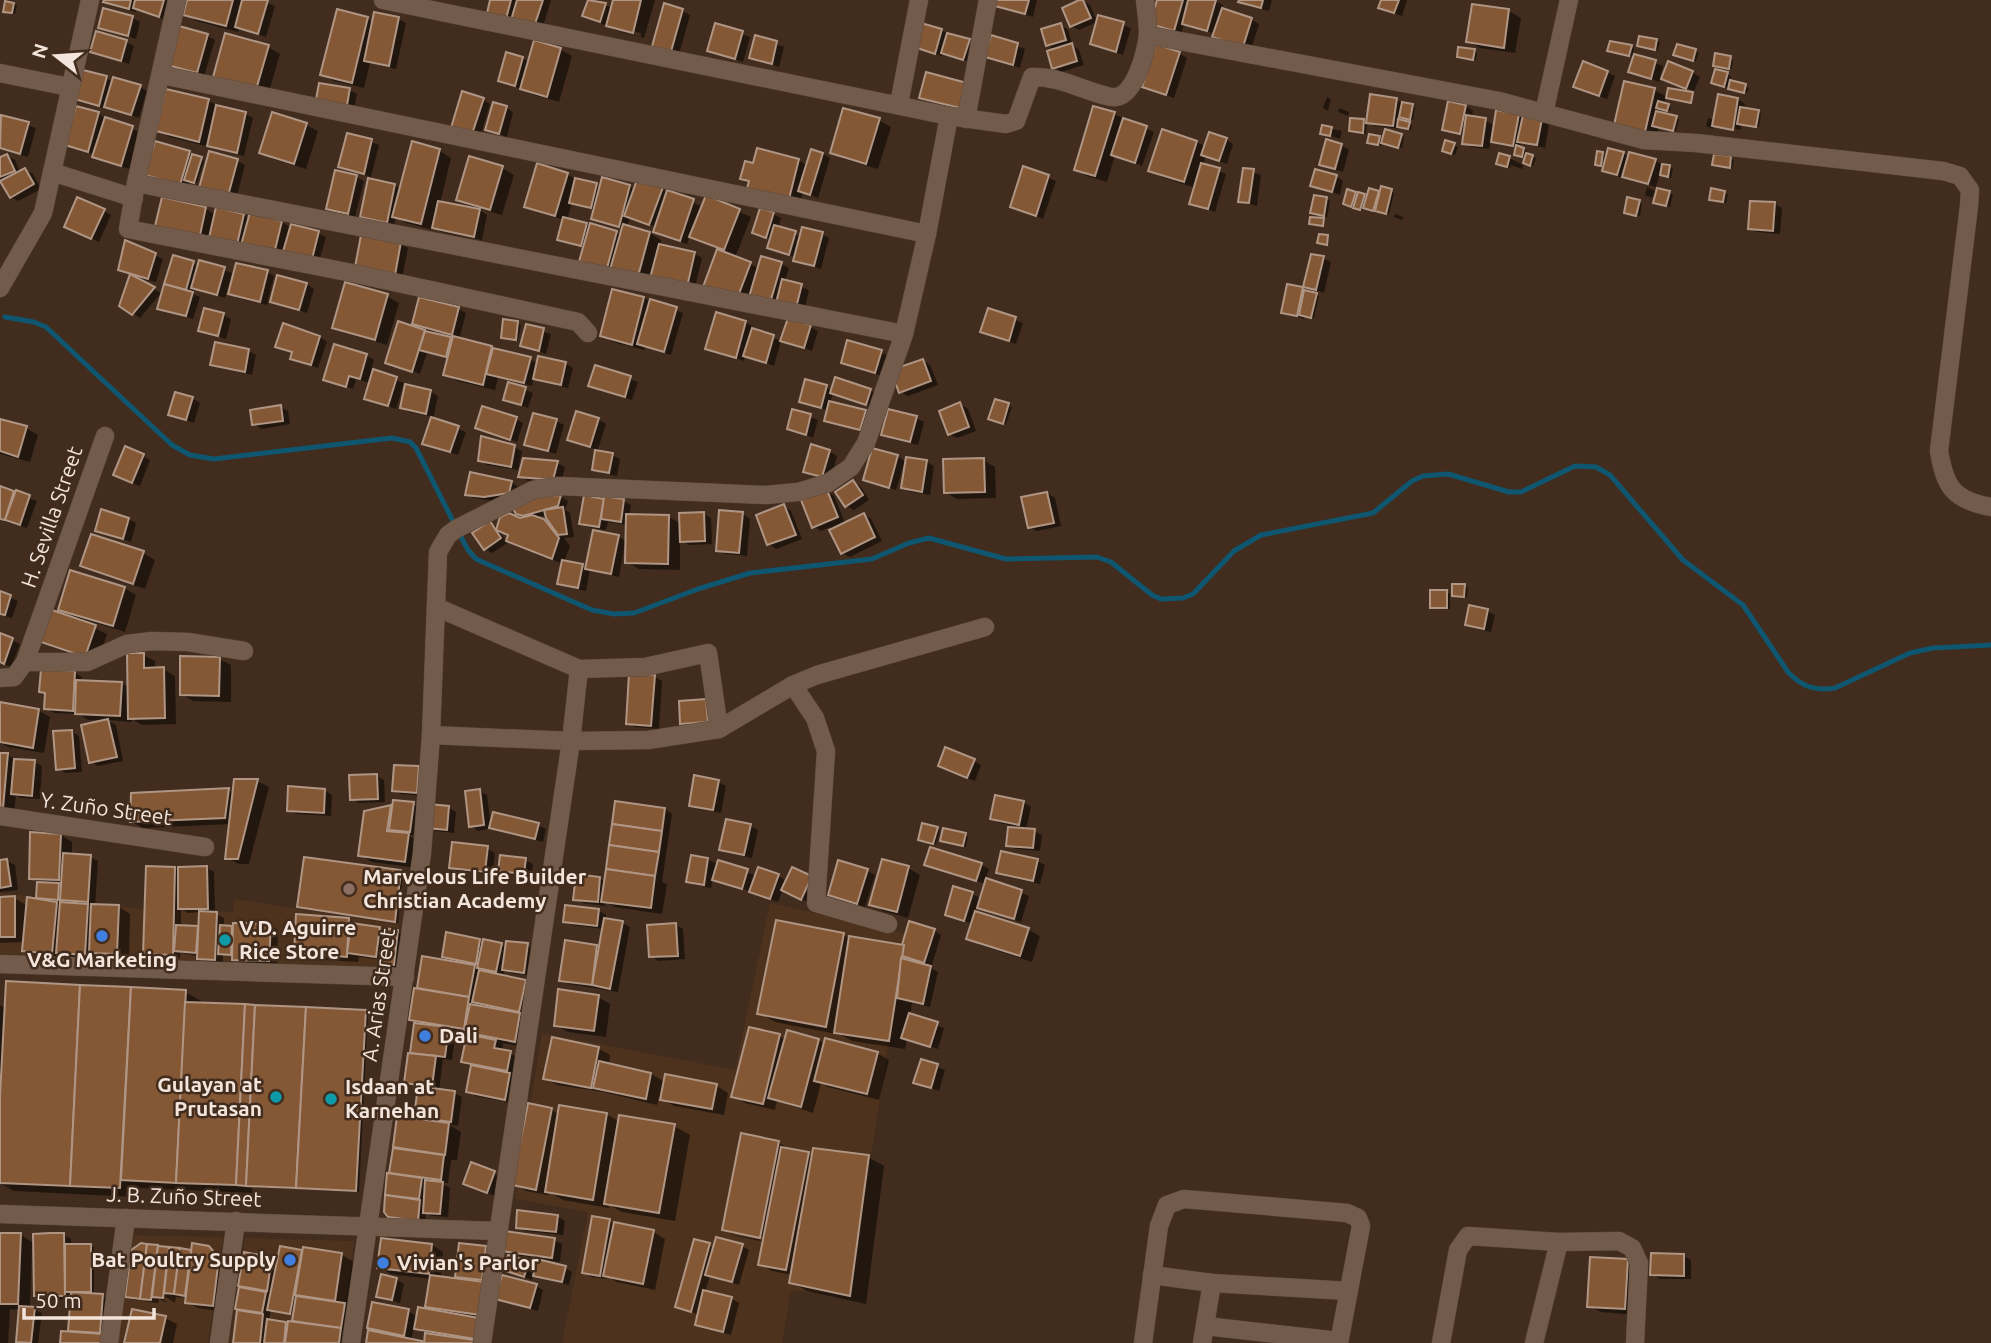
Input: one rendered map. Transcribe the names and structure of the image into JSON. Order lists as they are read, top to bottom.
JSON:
{
  "streets": {
    "street": [
      "H. Sevilla Street",
      "Y. Zuño Street",
      "A. Arias Street",
      "J. B. Zuño Street"
    ]
  },
  "crossings": [
    ["A. Arias Street", "J. B. Zuño Street"]
  ],
  "places": [
    "Marvelous Life Builder Christian Academy",
    "V&G Marketing",
    "V.D. Aguirre Rice Store",
    "Dali",
    "Gulayan at Prutasan",
    "Isdaan at Karnehan",
    "Bat Poultry Supply",
    "Vivian's Parlor"
  ],
  "scale_bar": "50 m",
  "north": "left"
}
